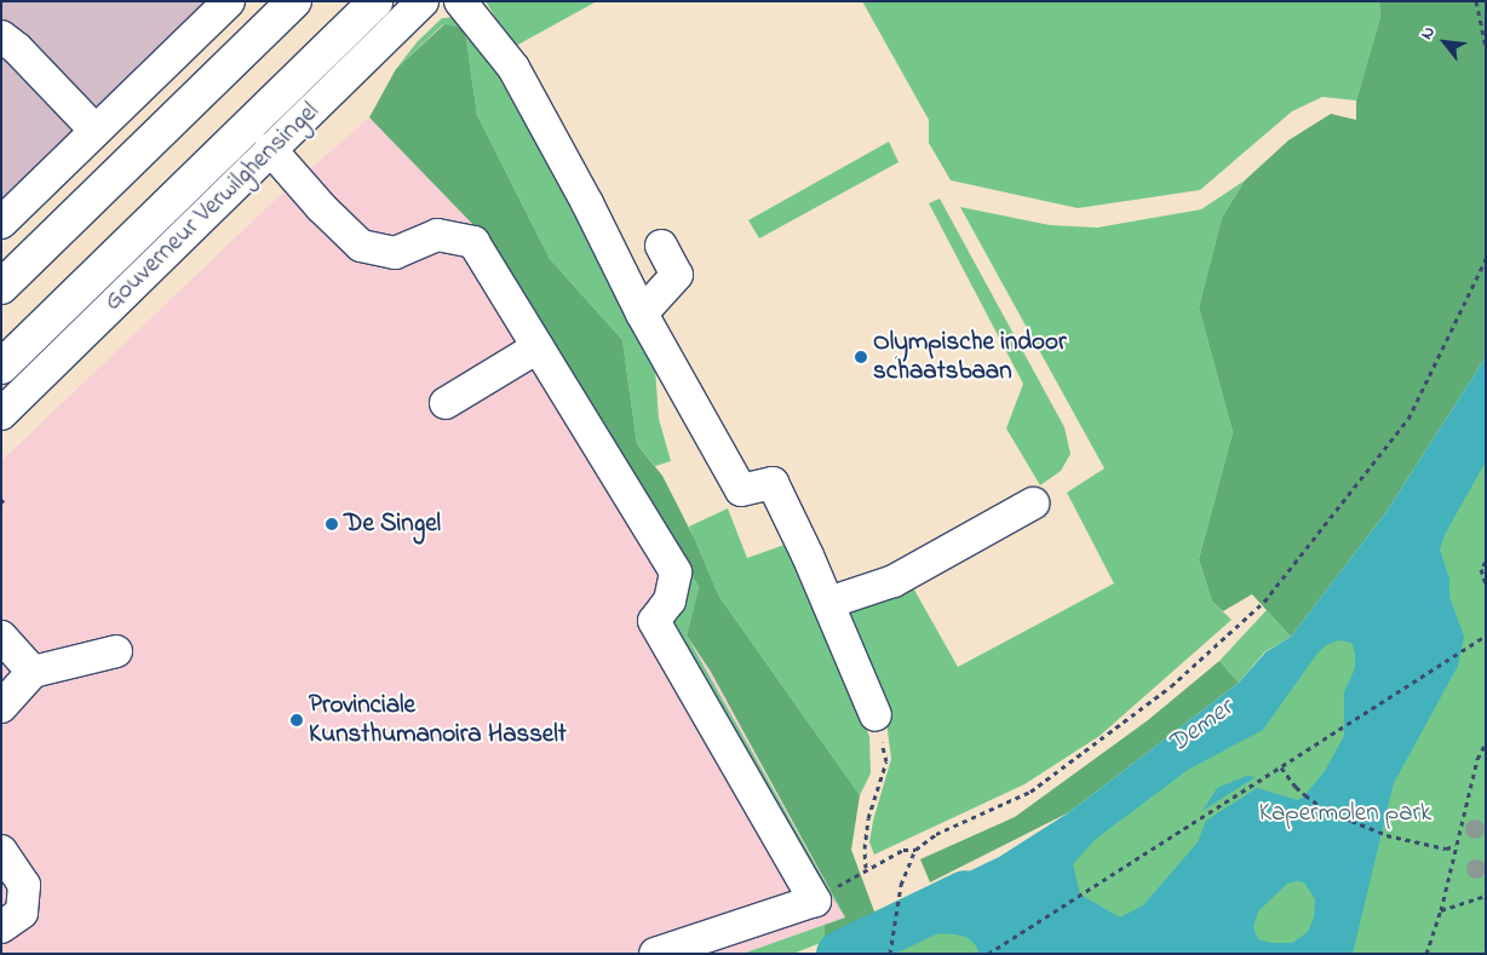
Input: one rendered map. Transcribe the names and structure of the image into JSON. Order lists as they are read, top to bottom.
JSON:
{
  "streets": {
    "highway": ["Gouverneur Verwilghensingel"]
  },
  "water": ["Demer"],
  "parks": ["Kapermolen park"],
  "places": ["Olympische indoor schaatsbaan", "De Singel", "Provinciale Kunsthumanoira Hasselt"],
  "north": "top left"
}
